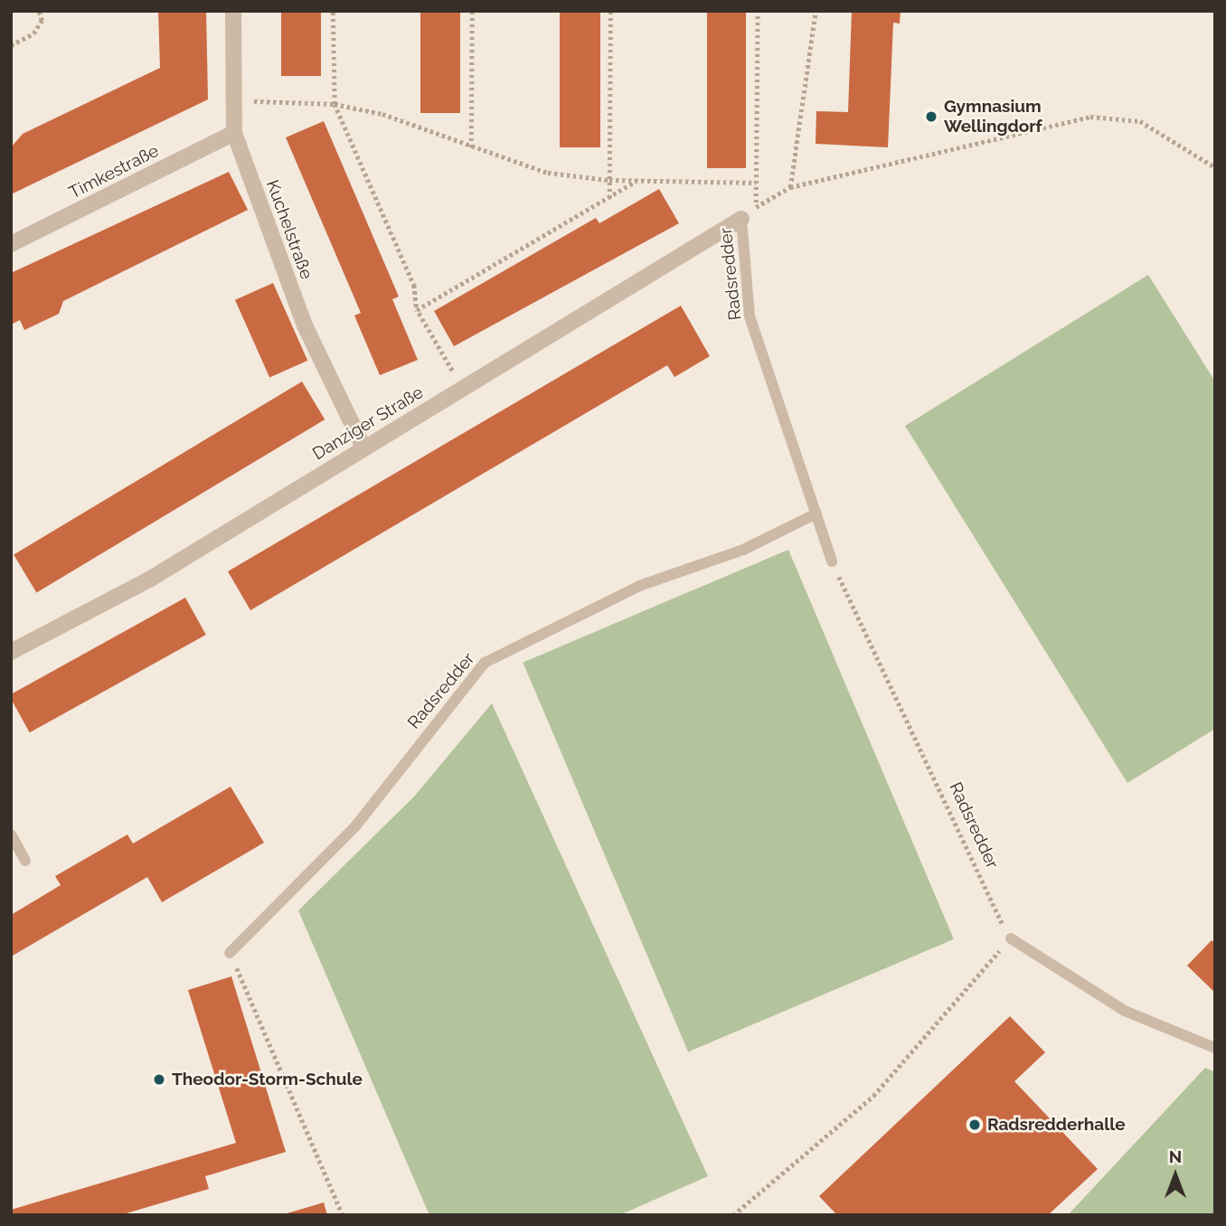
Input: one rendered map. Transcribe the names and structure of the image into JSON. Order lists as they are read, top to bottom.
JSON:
{
  "streets": {
    "street": ["Timkestraße", "Kuchelstraße", "Danziger Straße"],
    "lane": ["Radsredder"]
  },
  "crossings": [
    ["Timkestraße", "Kuchelstraße"],
    ["Kuchelstraße", "Danziger Straße"],
    ["Radsredder", "Danziger Straße"]
  ],
  "places": ["Gymnasium Wellingdorf", "Theodor-Storm-Schule", "Radsredderhalle"],
  "north": "top"
}
